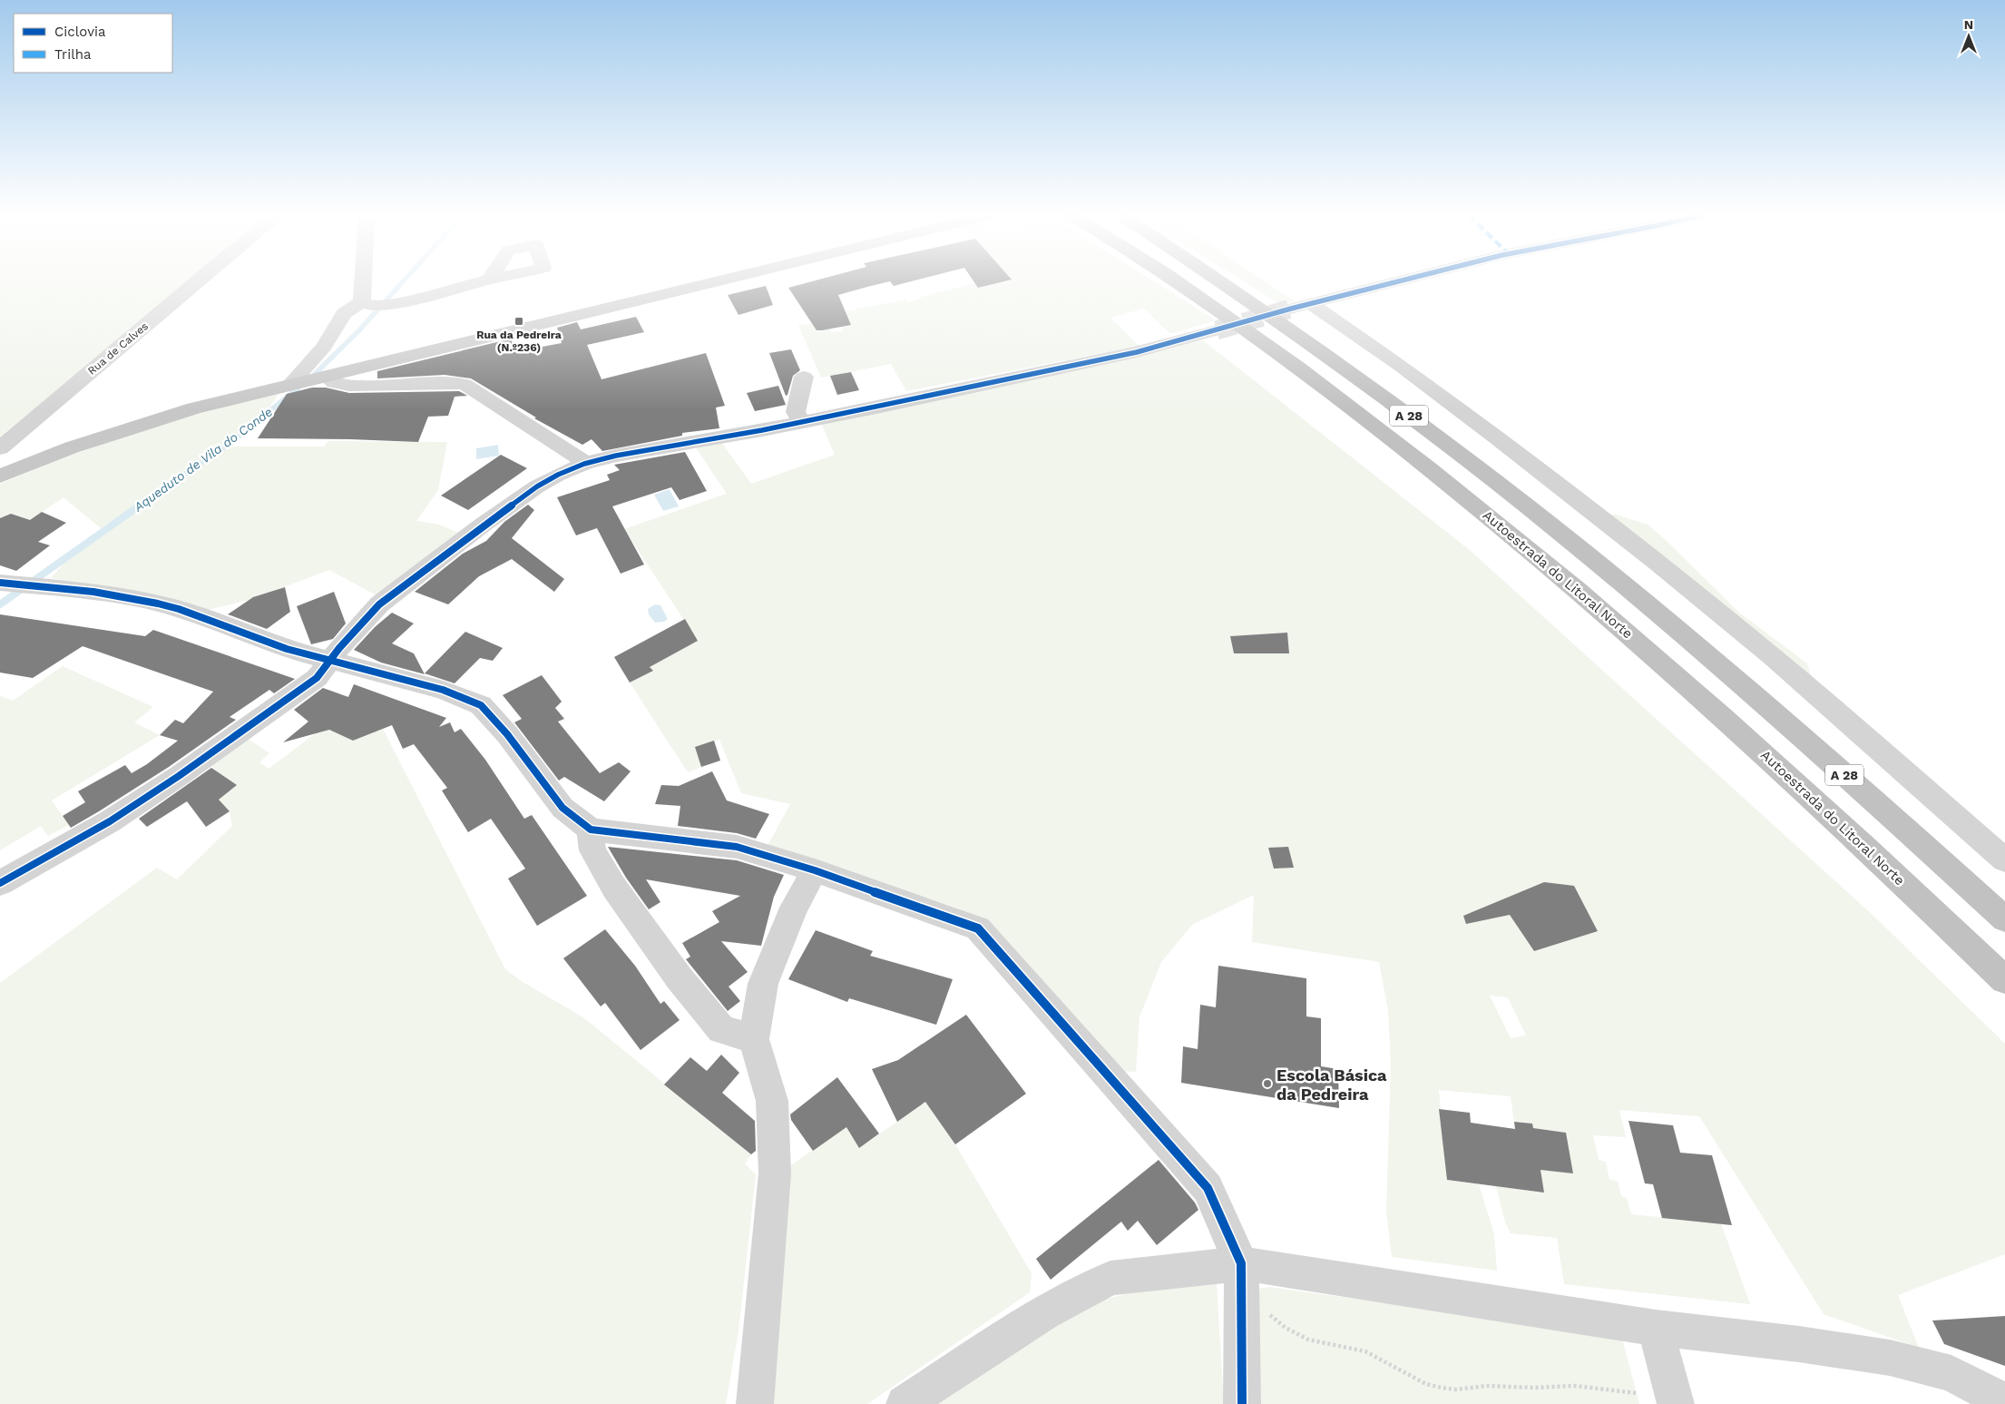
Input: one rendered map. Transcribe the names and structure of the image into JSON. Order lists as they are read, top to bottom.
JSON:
{
  "streets": {
    "highway": ["A 28", "Autoestrada do Litoral Norte"],
    "street": ["Rua de Calves"]
  },
  "water": ["Aqueduto de Vila do Conde"],
  "places": {
    "transit": ["Rua da Pedreira (N.º236)"],
    "other": ["Escola Básica da Pedreira"]
  },
  "legend": ["Ciclovia", "Trilha"],
  "north": "top"
}
